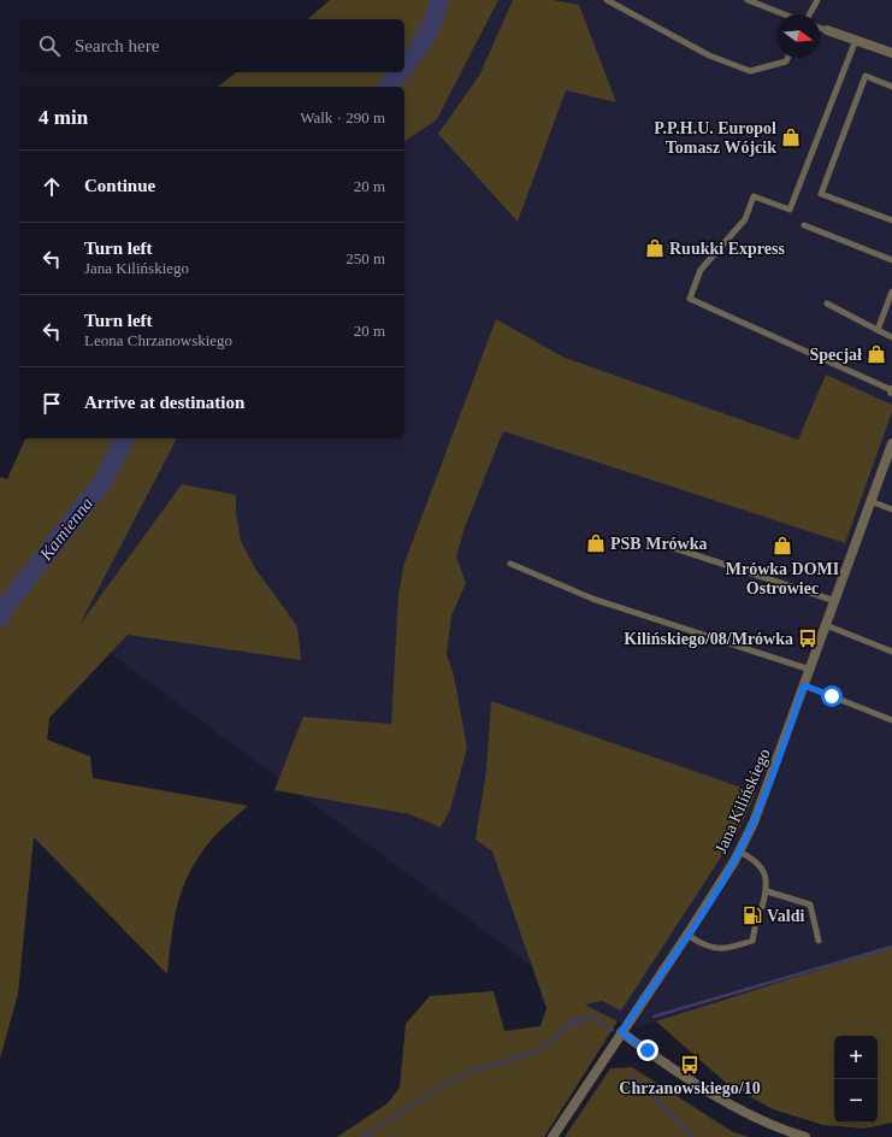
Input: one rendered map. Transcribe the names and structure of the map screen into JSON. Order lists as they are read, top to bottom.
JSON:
{
  "streets": {
    "street": ["Jana Kilińskiego"]
  },
  "water": ["Kamienna"],
  "places": {
    "shop": [
      "P.P.H.U. Europol Tomasz Wójcik",
      "Ruukki Express",
      "Specjał",
      "PSB Mrówka",
      "Mrówka DOMI Ostrowiec"
    ],
    "bus stop": ["Kilińskiego/08/Mrówka", "Chrzanowskiego/10"],
    "fuel station": ["Valdi"]
  },
  "north": "right",
  "page": {
    "search": "Search here",
    "heading": ["4 min", "Walk · 290 m"],
    "list": [
      ["Continue", "20 m"],
      ["Turn left", "Jana Kilińskiego", "250 m"],
      ["Turn left", "Leona Chrzanowskiego", "20 m"],
      "Arrive at destination"
    ],
    "map_buttons": ["+", "−"]
  }
}
